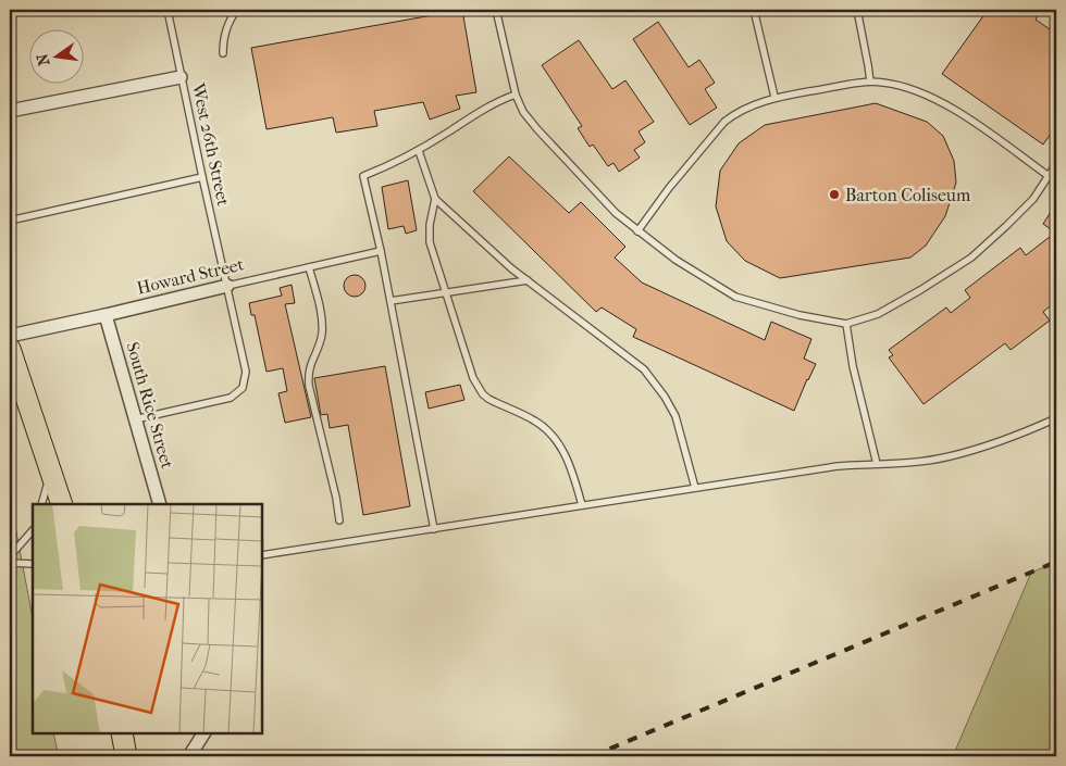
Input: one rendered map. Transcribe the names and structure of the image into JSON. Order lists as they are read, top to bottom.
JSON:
{
  "streets": {
    "street": ["Howard Street", "South Rice Street"],
    "lane": ["West 26th Street"]
  },
  "crossings": [
    ["West 26th Street", "Howard Street"],
    ["West 26th Street", "South Rice Street"],
    ["Howard Street", "South Rice Street"]
  ],
  "places": ["Barton Coliseum"],
  "north": "left"
}
